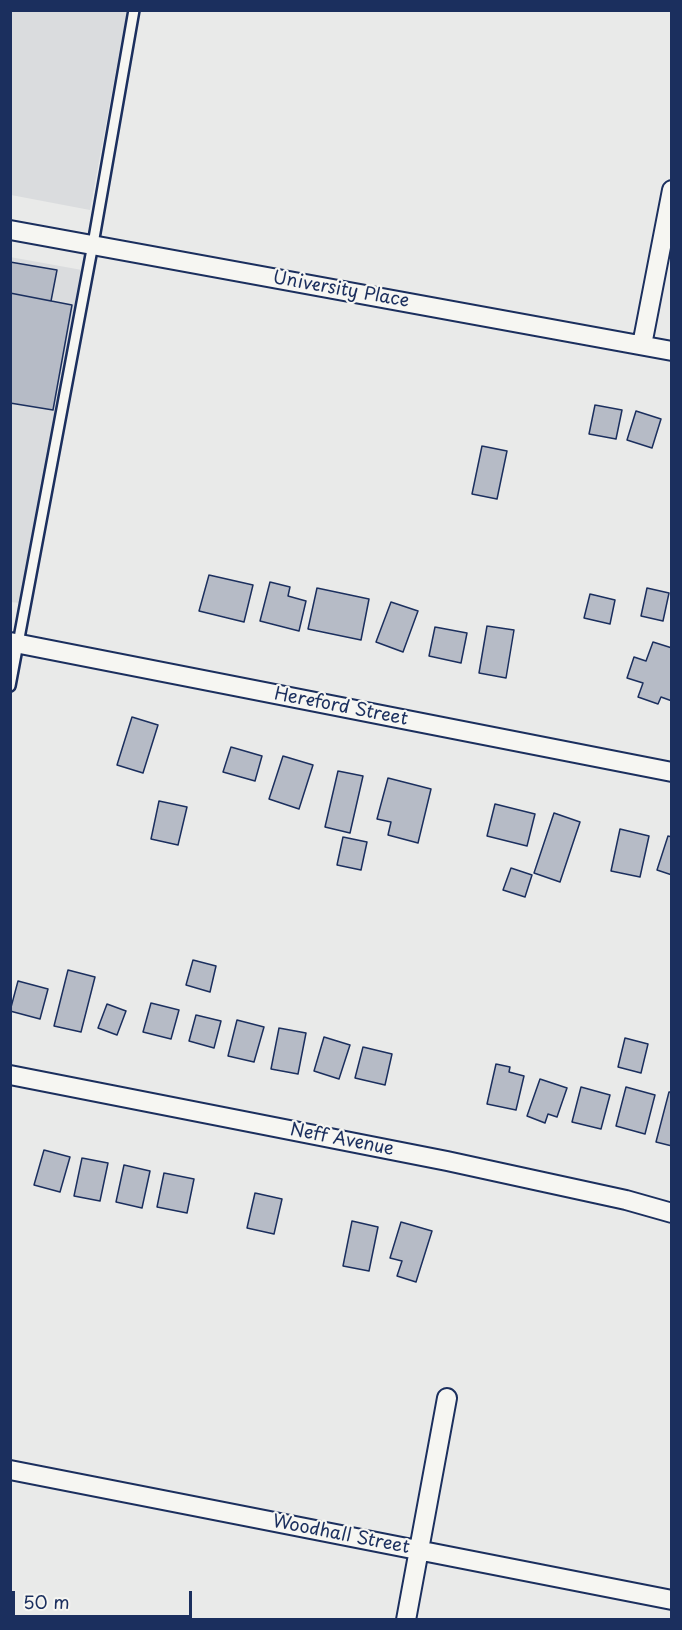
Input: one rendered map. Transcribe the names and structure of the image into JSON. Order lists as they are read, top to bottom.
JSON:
{
  "streets": {
    "street": [
      "University Place",
      "Hereford Street",
      "Neff Avenue",
      "Woodhall Street"
    ]
  },
  "scale_bar": "50 m"
}
